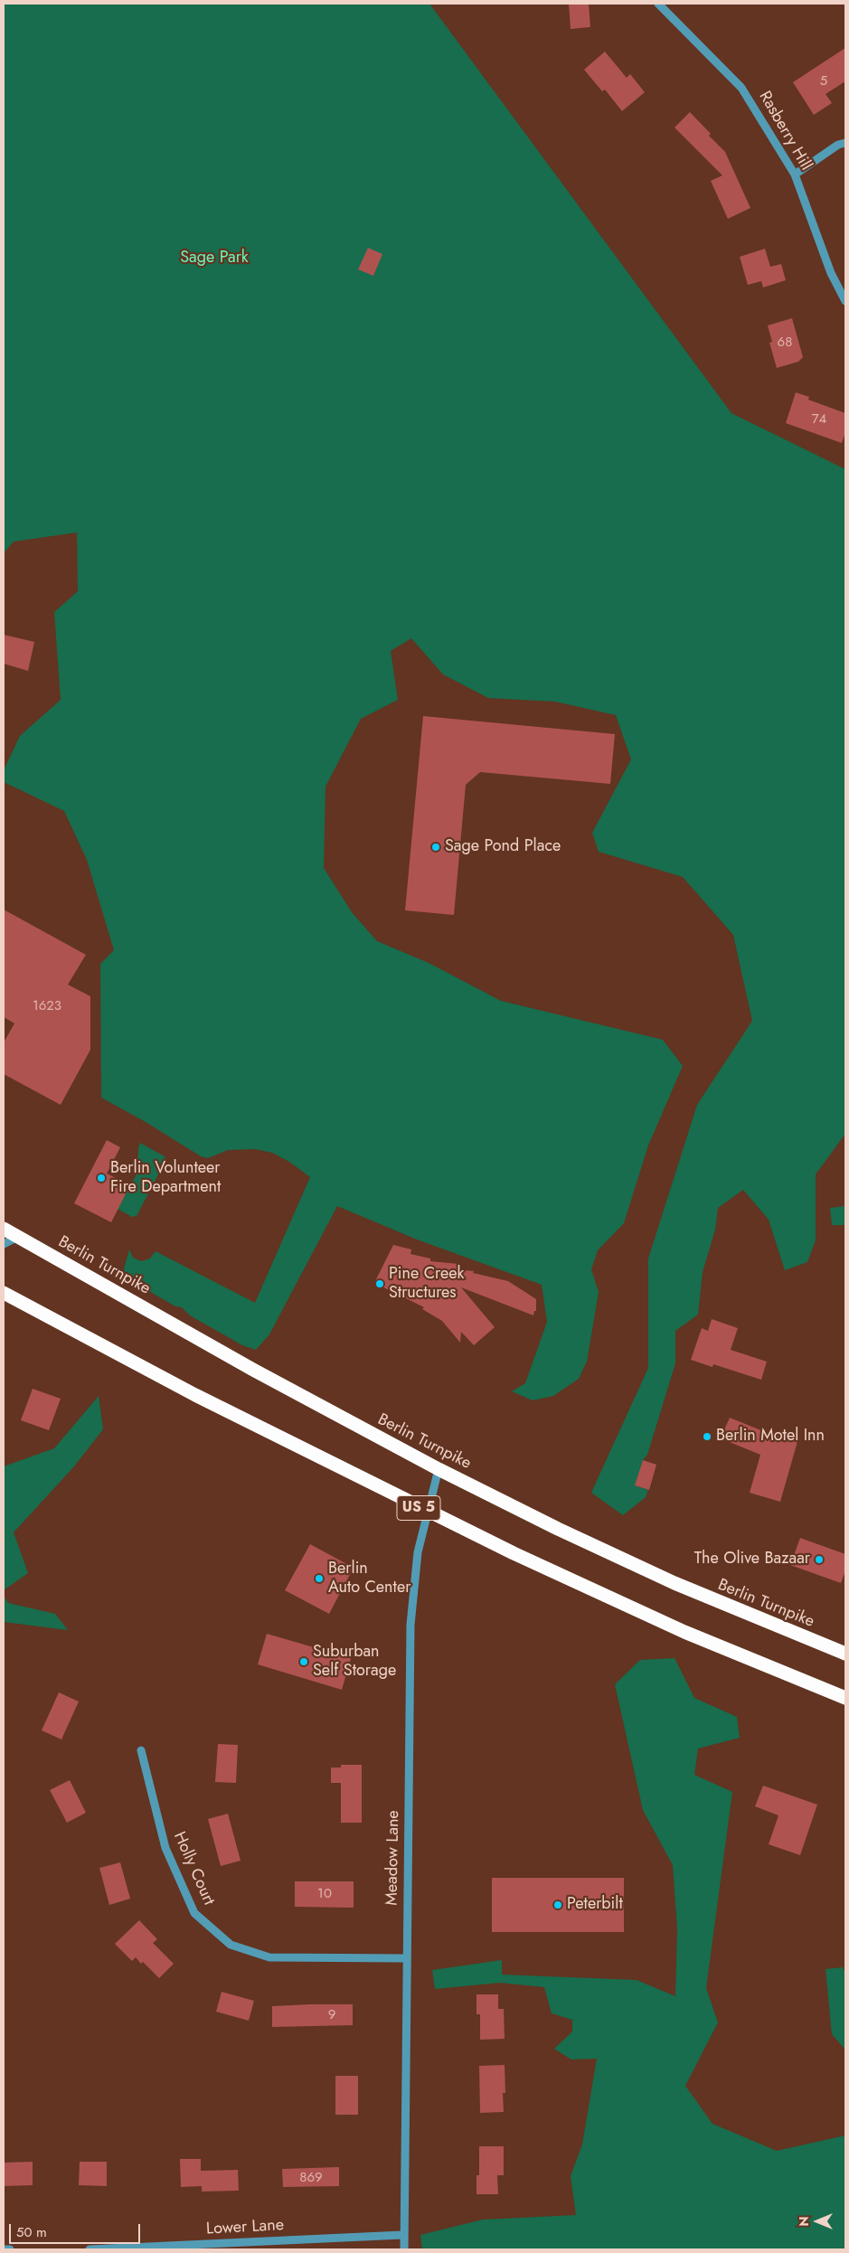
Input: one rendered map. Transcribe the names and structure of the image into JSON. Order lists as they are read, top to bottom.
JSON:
{
  "streets": {
    "highway": ["Berlin Turnpike", "US 5"],
    "street": [
      "Rasberry Hill",
      "Meadow Lane",
      "Holly Court",
      "Lower Lane"
    ]
  },
  "crossings": [
    ["Berlin Turnpike", "Meadow Lane"],
    ["US 5", "Meadow Lane"],
    ["Meadow Lane", "Holly Court"],
    ["Meadow Lane", "Lower Lane"]
  ],
  "parks": ["Sage Park"],
  "places": [
    "Sage Pond Place",
    "Berlin Volunteer Fire Department",
    "Pine Creek Structures",
    "Berlin Motel Inn",
    "The Olive Bazaar",
    "Berlin Auto Center",
    "Suburban Self Storage",
    "Peterbilt"
  ],
  "house_numbers": [
    "5",
    "68",
    "74",
    "1623",
    "10",
    "9",
    "869"
  ],
  "scale_bar": "50 m",
  "north": "left"
}
